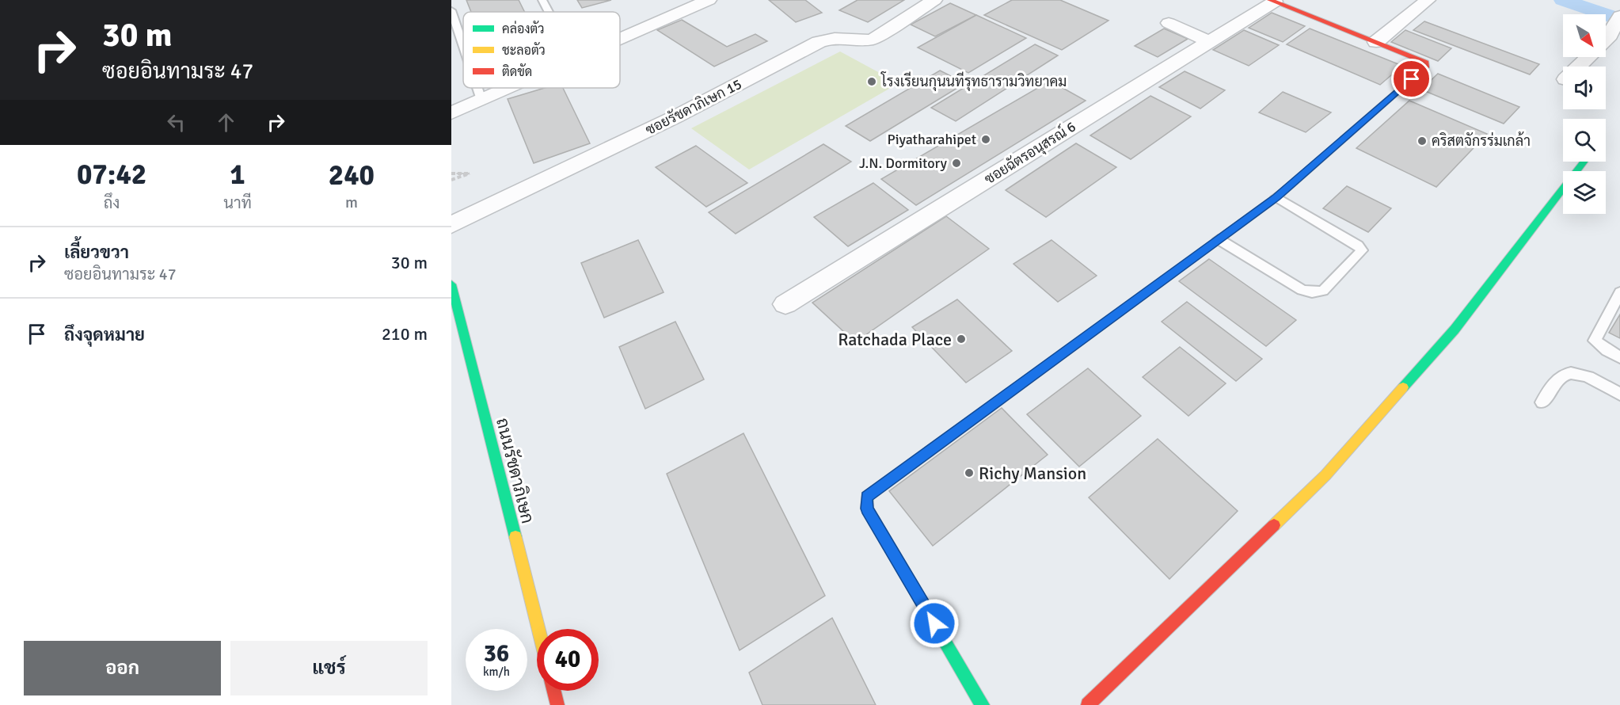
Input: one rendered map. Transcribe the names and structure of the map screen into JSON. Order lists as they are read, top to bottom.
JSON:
{
  "streets": {
    "street": ["ซอยรัชดาภิเษก 15", "ซอยฉัตรอนุสรณ์ 6", "ถนนรัชดาภิเษก"]
  },
  "places": [
    "โรงเรียนกุนนทีรุทธารามวิทยาคม",
    "Piyatharahipet",
    "คริสตจักรร่มเกล้า",
    "J.N. Dormitory",
    "Ratchada Place",
    "Richy Mansion"
  ],
  "legend": ["คล่องตัว", "ชะลอตัว", "ติดขัด"],
  "north": "bottom right",
  "page": {
    "turn": ["30 m", "ซอยอินทามระ 47"],
    "eta": [
      "07:42",
      "ถึง",
      "1",
      "นาที",
      "240",
      "m"
    ],
    "list": [
      {
        "name": "เลี้ยวขวา",
        "note": "ซอยอินทามระ 47",
        "value": "30 m"
      },
      {
        "name": "ถึงจุดหมาย",
        "value": "210 m"
      }
    ],
    "speed": "36 km/h",
    "limit": "40",
    "buttons": ["ออก", "แชร์"]
  }
}
